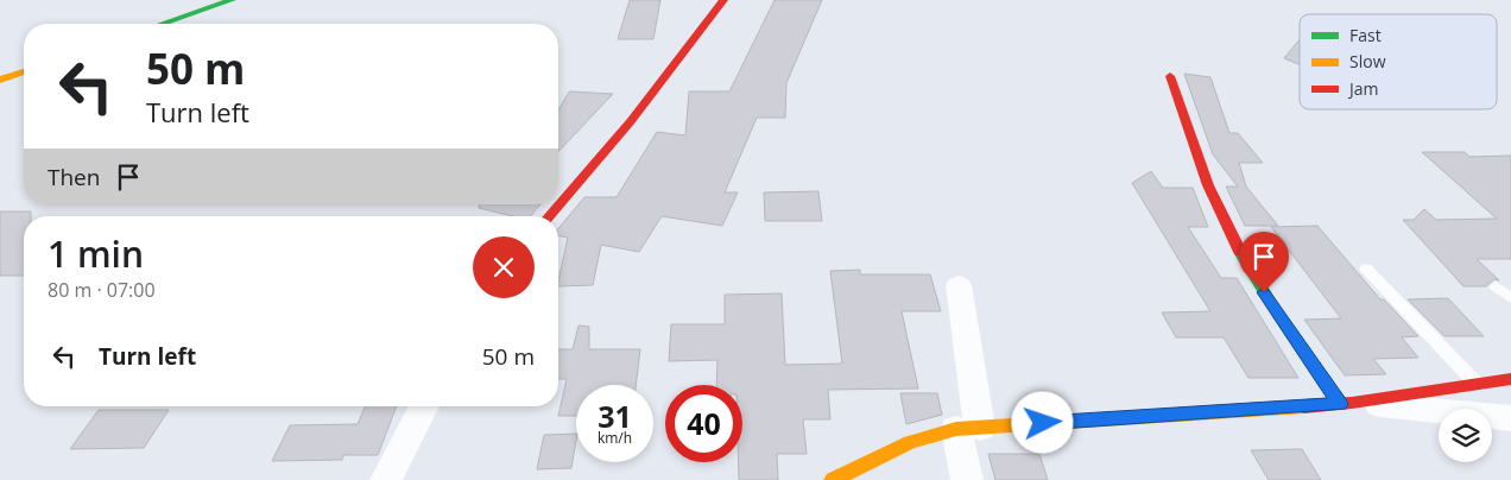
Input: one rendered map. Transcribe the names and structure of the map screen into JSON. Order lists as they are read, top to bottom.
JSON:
{
  "legend": ["Fast", "Slow", "Jam"],
  "page": {
    "turn": ["50 m", "Turn left"],
    "then": "Then",
    "heading": ["1 min", "80 m · 07:00"],
    "list": [
      {
        "name": "Turn left",
        "value": "50 m"
      }
    ],
    "speed": "31 km/h",
    "limit": "40"
  }
}
